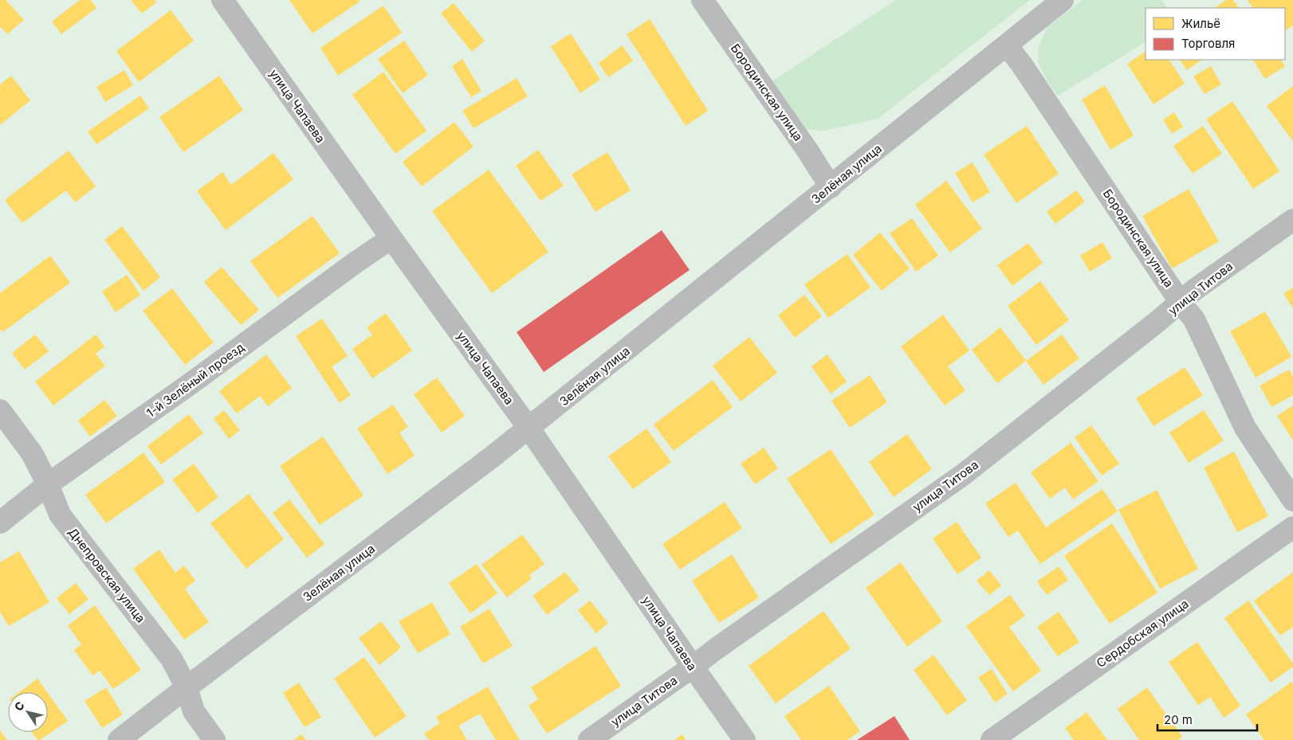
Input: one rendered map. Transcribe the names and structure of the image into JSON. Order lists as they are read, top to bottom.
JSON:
{
  "streets": {
    "street": [
      "Бородинская улица",
      "улица Чапаева",
      "Зелёная улица",
      "улица Титова",
      "1-й Зелёный проезд",
      "Днепровская улица",
      "Сердобская улица"
    ]
  },
  "crossings": [
    ["Бородинская улица", "Зелёная улица"],
    ["Бородинская улица", "улица Титова"],
    ["улица Чапаева", "Зелёная улица"],
    ["улица Чапаева", "улица Титова"],
    ["улица Чапаева", "1-й Зелёный проезд"],
    ["Зелёная улица", "Днепровская улица"],
    ["1-й Зелёный проезд", "Днепровская улица"]
  ],
  "legend": ["Жильё", "Торговля"],
  "scale_bar": "20 m",
  "north": "top left"
}
